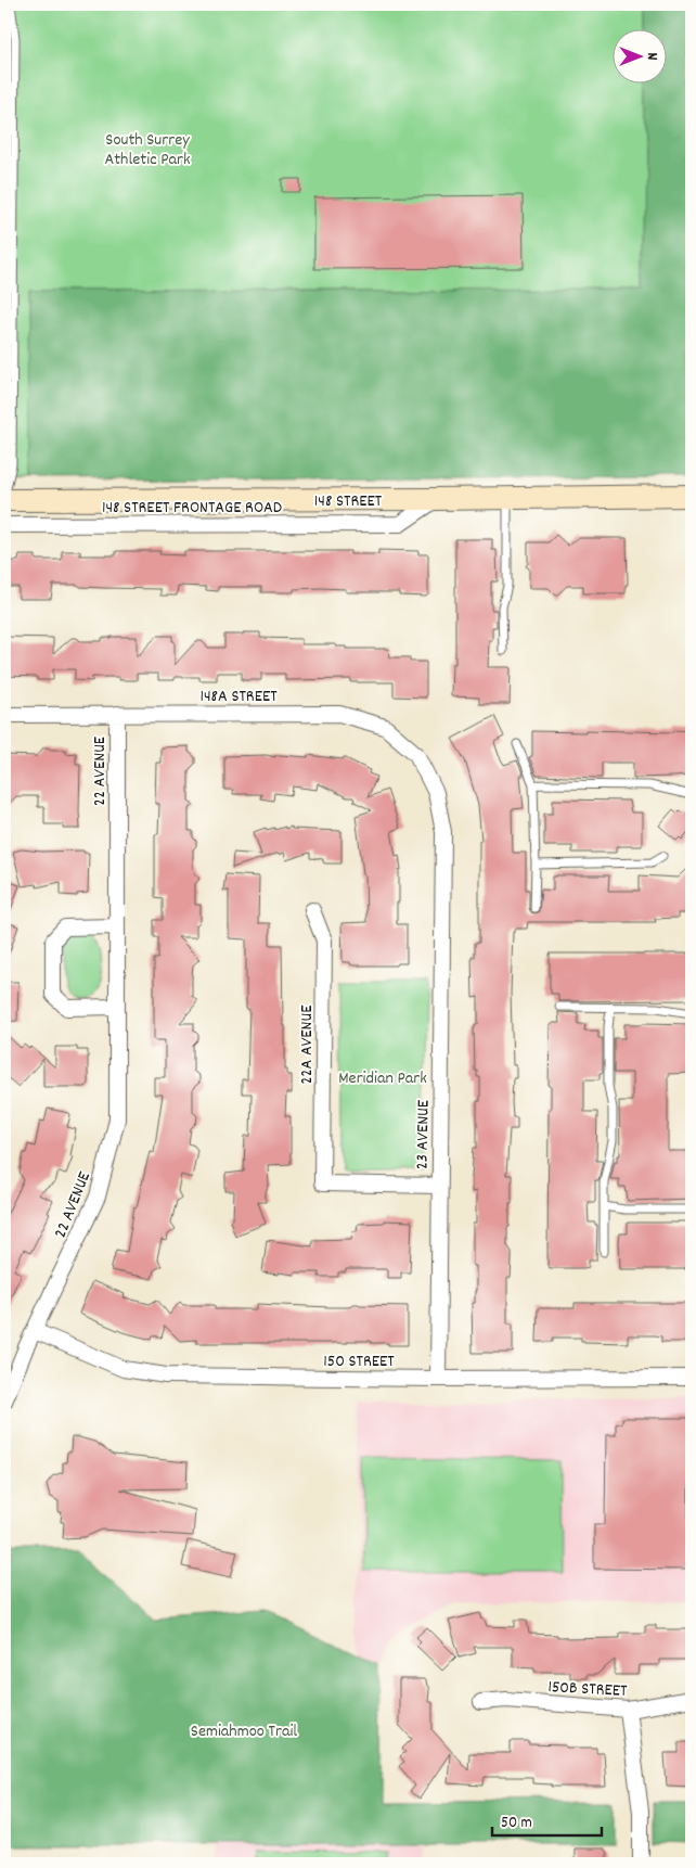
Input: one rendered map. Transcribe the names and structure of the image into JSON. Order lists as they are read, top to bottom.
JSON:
{
  "streets": {
    "main road": ["148 STREET"],
    "street": [
      "148 STREET FRONTAGE ROAD",
      "148A STREET",
      "22 AVENUE",
      "22A AVENUE",
      "23 AVENUE",
      "150 STREET",
      "150B STREET"
    ]
  },
  "crossings": [
    ["148 STREET", "148 STREET FRONTAGE ROAD"],
    ["148A STREET", "22 AVENUE"],
    ["148A STREET", "23 AVENUE"],
    ["22 AVENUE", "150 STREET"],
    ["22A AVENUE", "23 AVENUE"],
    ["23 AVENUE", "150 STREET"]
  ],
  "parks": ["South Surrey Athletic Park", "Meridian Park", "Semiahmoo Trail"],
  "scale_bar": "50 m",
  "north": "right"
}
